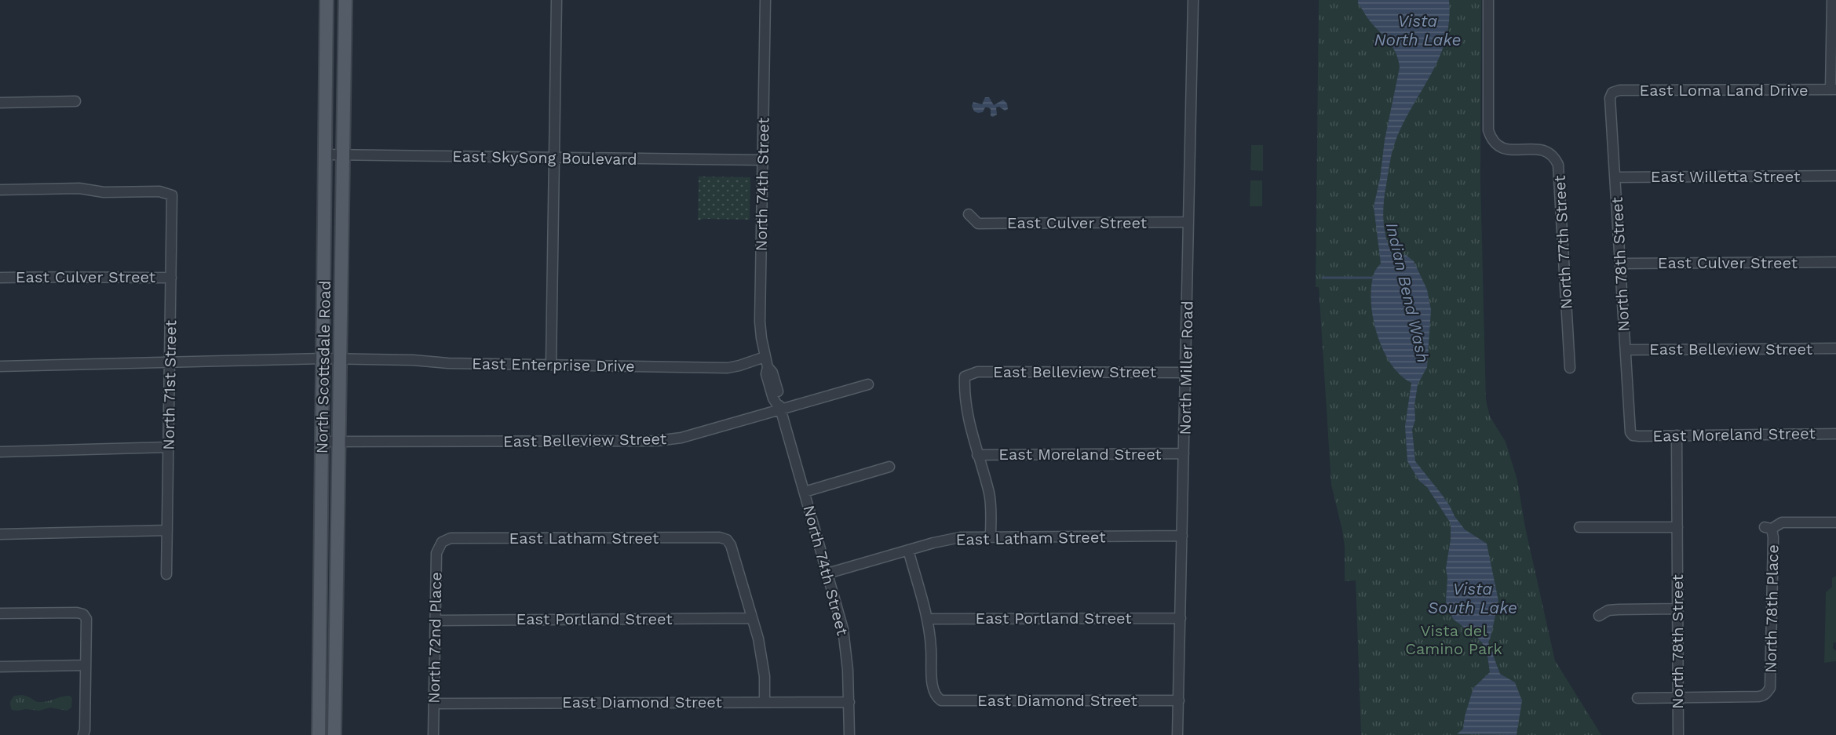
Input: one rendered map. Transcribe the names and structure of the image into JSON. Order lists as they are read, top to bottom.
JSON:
{
  "streets": {
    "main road": ["North Scottsdale Road"],
    "street": [
      "East Loma Land Drive",
      "East SkySong Boulevard",
      "East Willetta Street",
      "North 74th Street",
      "East Culver Street",
      "North 77th Street",
      "North 78th Street",
      "East Belleview Street",
      "East Enterprise Drive",
      "North Miller Road",
      "North 71st Street",
      "East Moreland Street",
      "East Latham Street",
      "North 78th Place",
      "East Portland Street",
      "North 72nd Place",
      "East Diamond Street"
    ]
  },
  "crossings": [
    ["East Loma Land Drive", "North 78th Street"],
    ["East SkySong Boulevard", "North 74th Street"],
    ["East SkySong Boulevard", "North Scottsdale Road"],
    ["East Willetta Street", "North 78th Street"],
    ["North 74th Street", "East Belleview Street"],
    ["North 74th Street", "East Enterprise Drive"],
    ["North 74th Street", "East Latham Street"],
    ["North 74th Street", "East Diamond Street"],
    ["East Culver Street", "North 78th Street"],
    ["East Culver Street", "North Miller Road"],
    ["East Culver Street", "North 71st Street"],
    ["North 78th Street", "East Belleview Street"],
    ["North 78th Street", "East Moreland Street"],
    ["North 78th Street", "North 78th Place"],
    ["East Belleview Street", "North Scottsdale Road"],
    ["East Belleview Street", "North Miller Road"],
    ["East Belleview Street", "East Moreland Street"],
    ["East Enterprise Drive", "North Scottsdale Road"],
    ["North Miller Road", "East Moreland Street"],
    ["North Miller Road", "East Latham Street"],
    ["North Miller Road", "East Portland Street"],
    ["North Miller Road", "East Diamond Street"],
    ["East Latham Street", "East Portland Street"],
    ["East Latham Street", "North 72nd Place"],
    ["East Portland Street", "North 72nd Place"],
    ["East Portland Street", "East Diamond Street"],
    ["North 72nd Place", "East Diamond Street"]
  ],
  "water": ["Vista North Lake", "Indian Bend Wash", "Vista South Lake"],
  "parks": ["Vista del Camino Park"]
}
